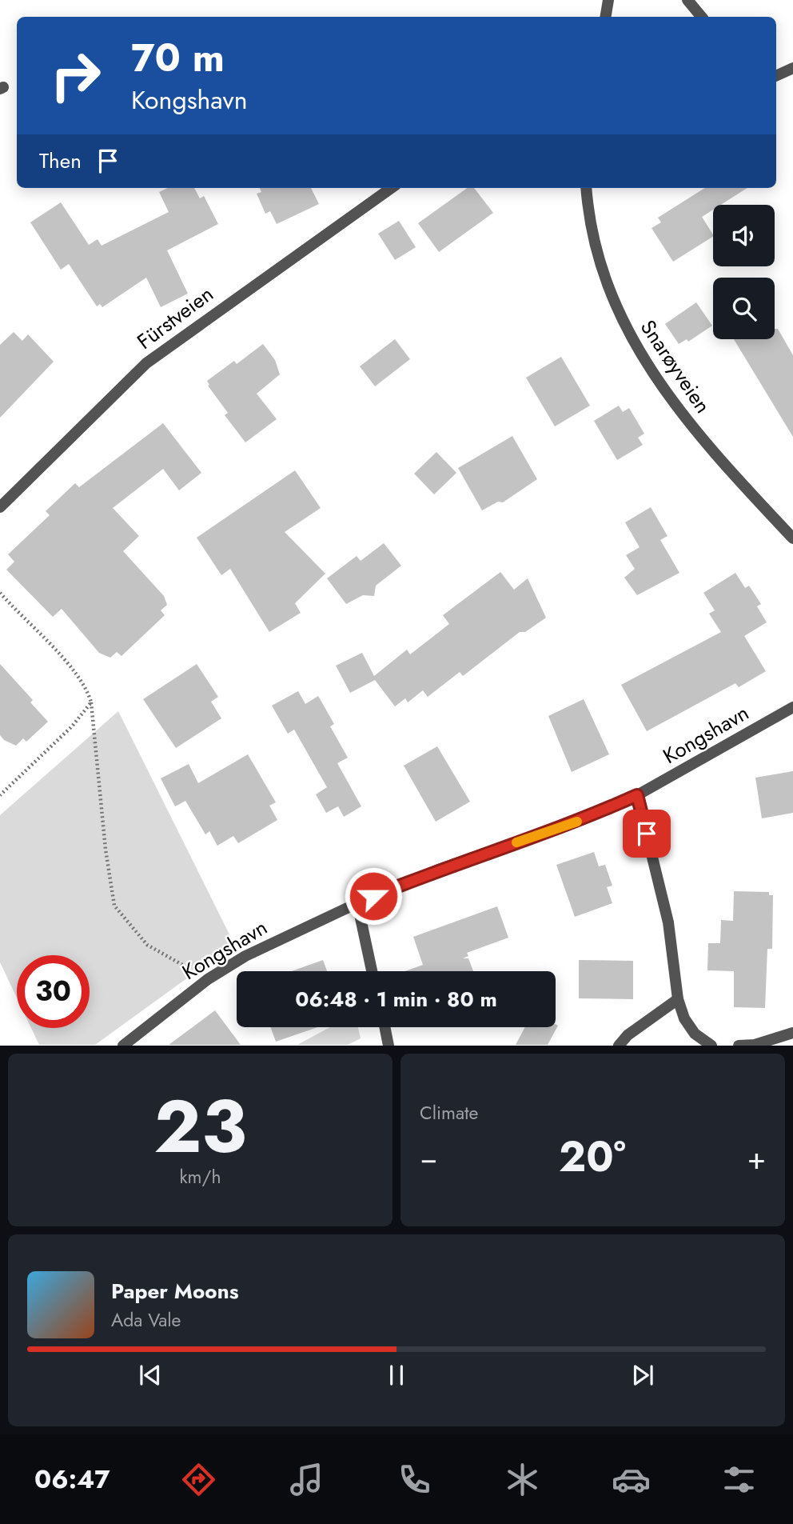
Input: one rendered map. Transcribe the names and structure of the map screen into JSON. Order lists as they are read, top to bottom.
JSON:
{
  "streets": {
    "street": ["Fürstveien", "Snarøyveien", "Kongshavn"]
  },
  "page": {
    "turn": ["70 m", "Kongshavn"],
    "then": "Then",
    "limit": "30",
    "trip": "06:48 · 1 min · 80 m",
    "tile": [
      ["23", "km/h"],
      "Climate"
    ],
    "heat": ["−", "20°", "+"],
    "song": ["Paper Moons", "Ada Vale"],
    "tabs": "06:47"
  }
}
